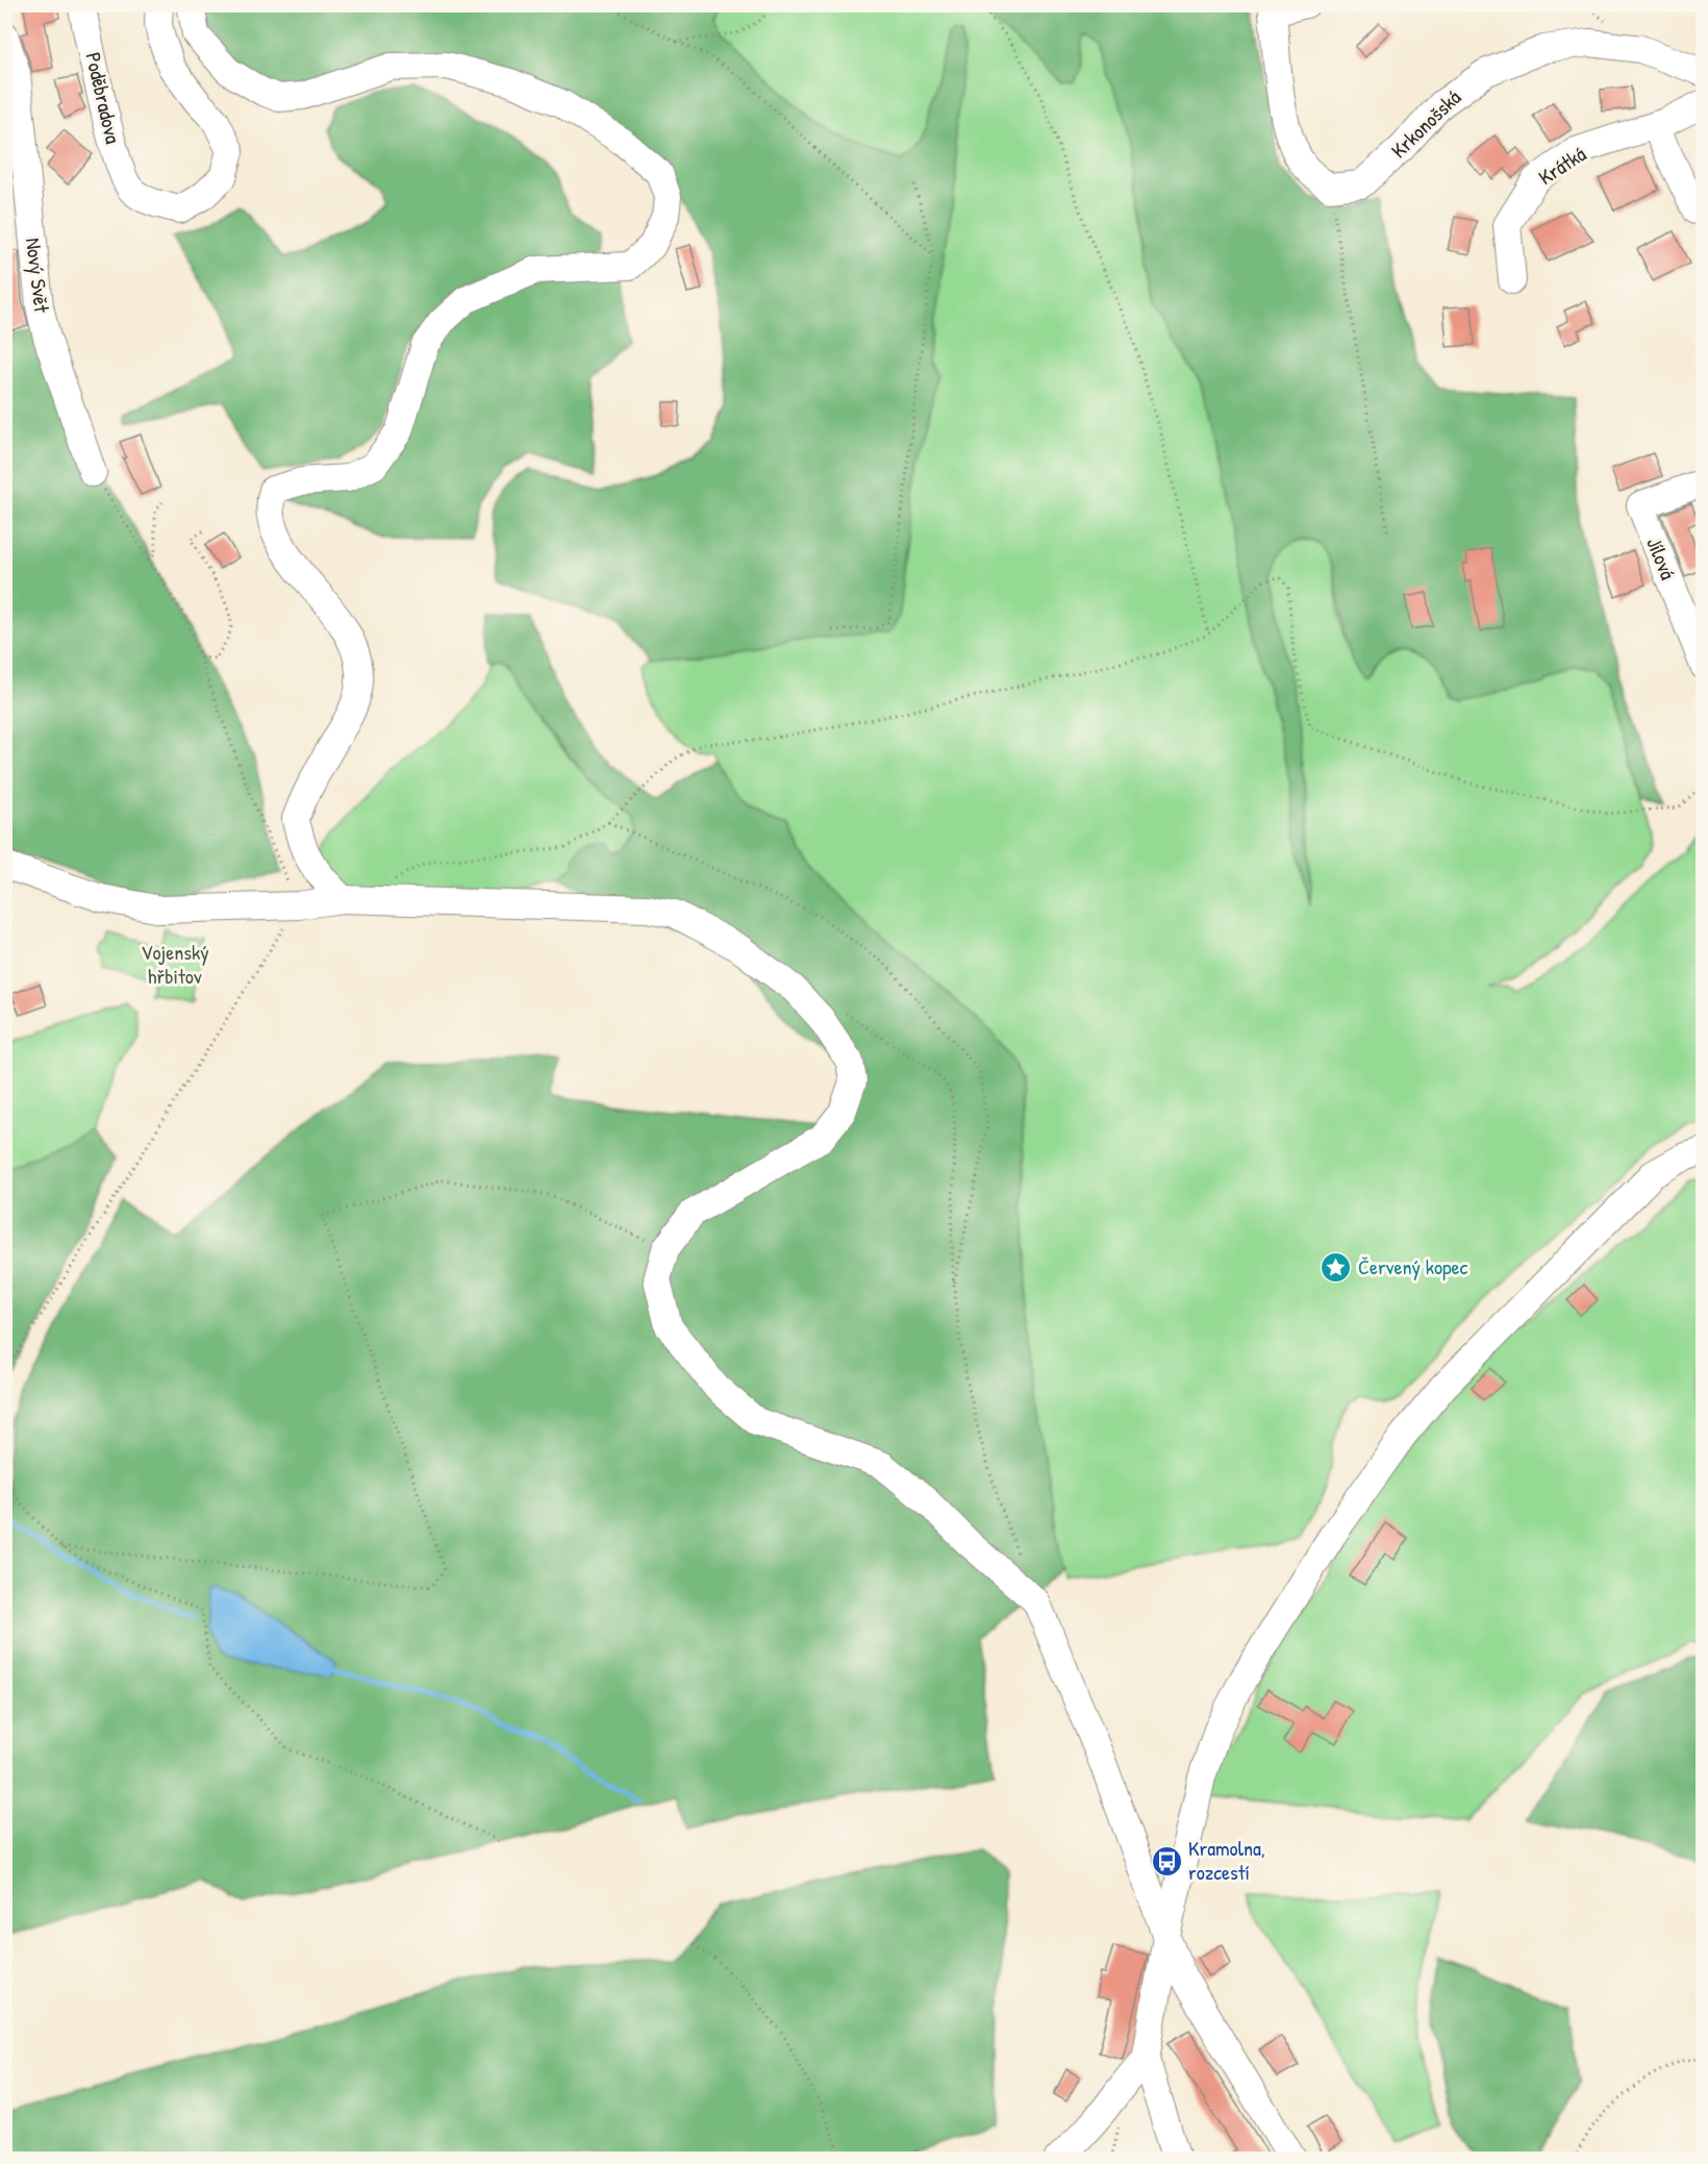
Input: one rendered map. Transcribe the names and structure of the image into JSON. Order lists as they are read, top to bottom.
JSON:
{
  "streets": {
    "street": [
      "Poděbradova",
      "Krkonošská",
      "Krátká",
      "Nový Svět",
      "Jílová"
    ]
  },
  "parks": ["Vojenský hřbitov"],
  "places": {
    "place": ["Červený kopec"],
    "bus stop": ["Kramolna, rozcestí"]
  }
}
